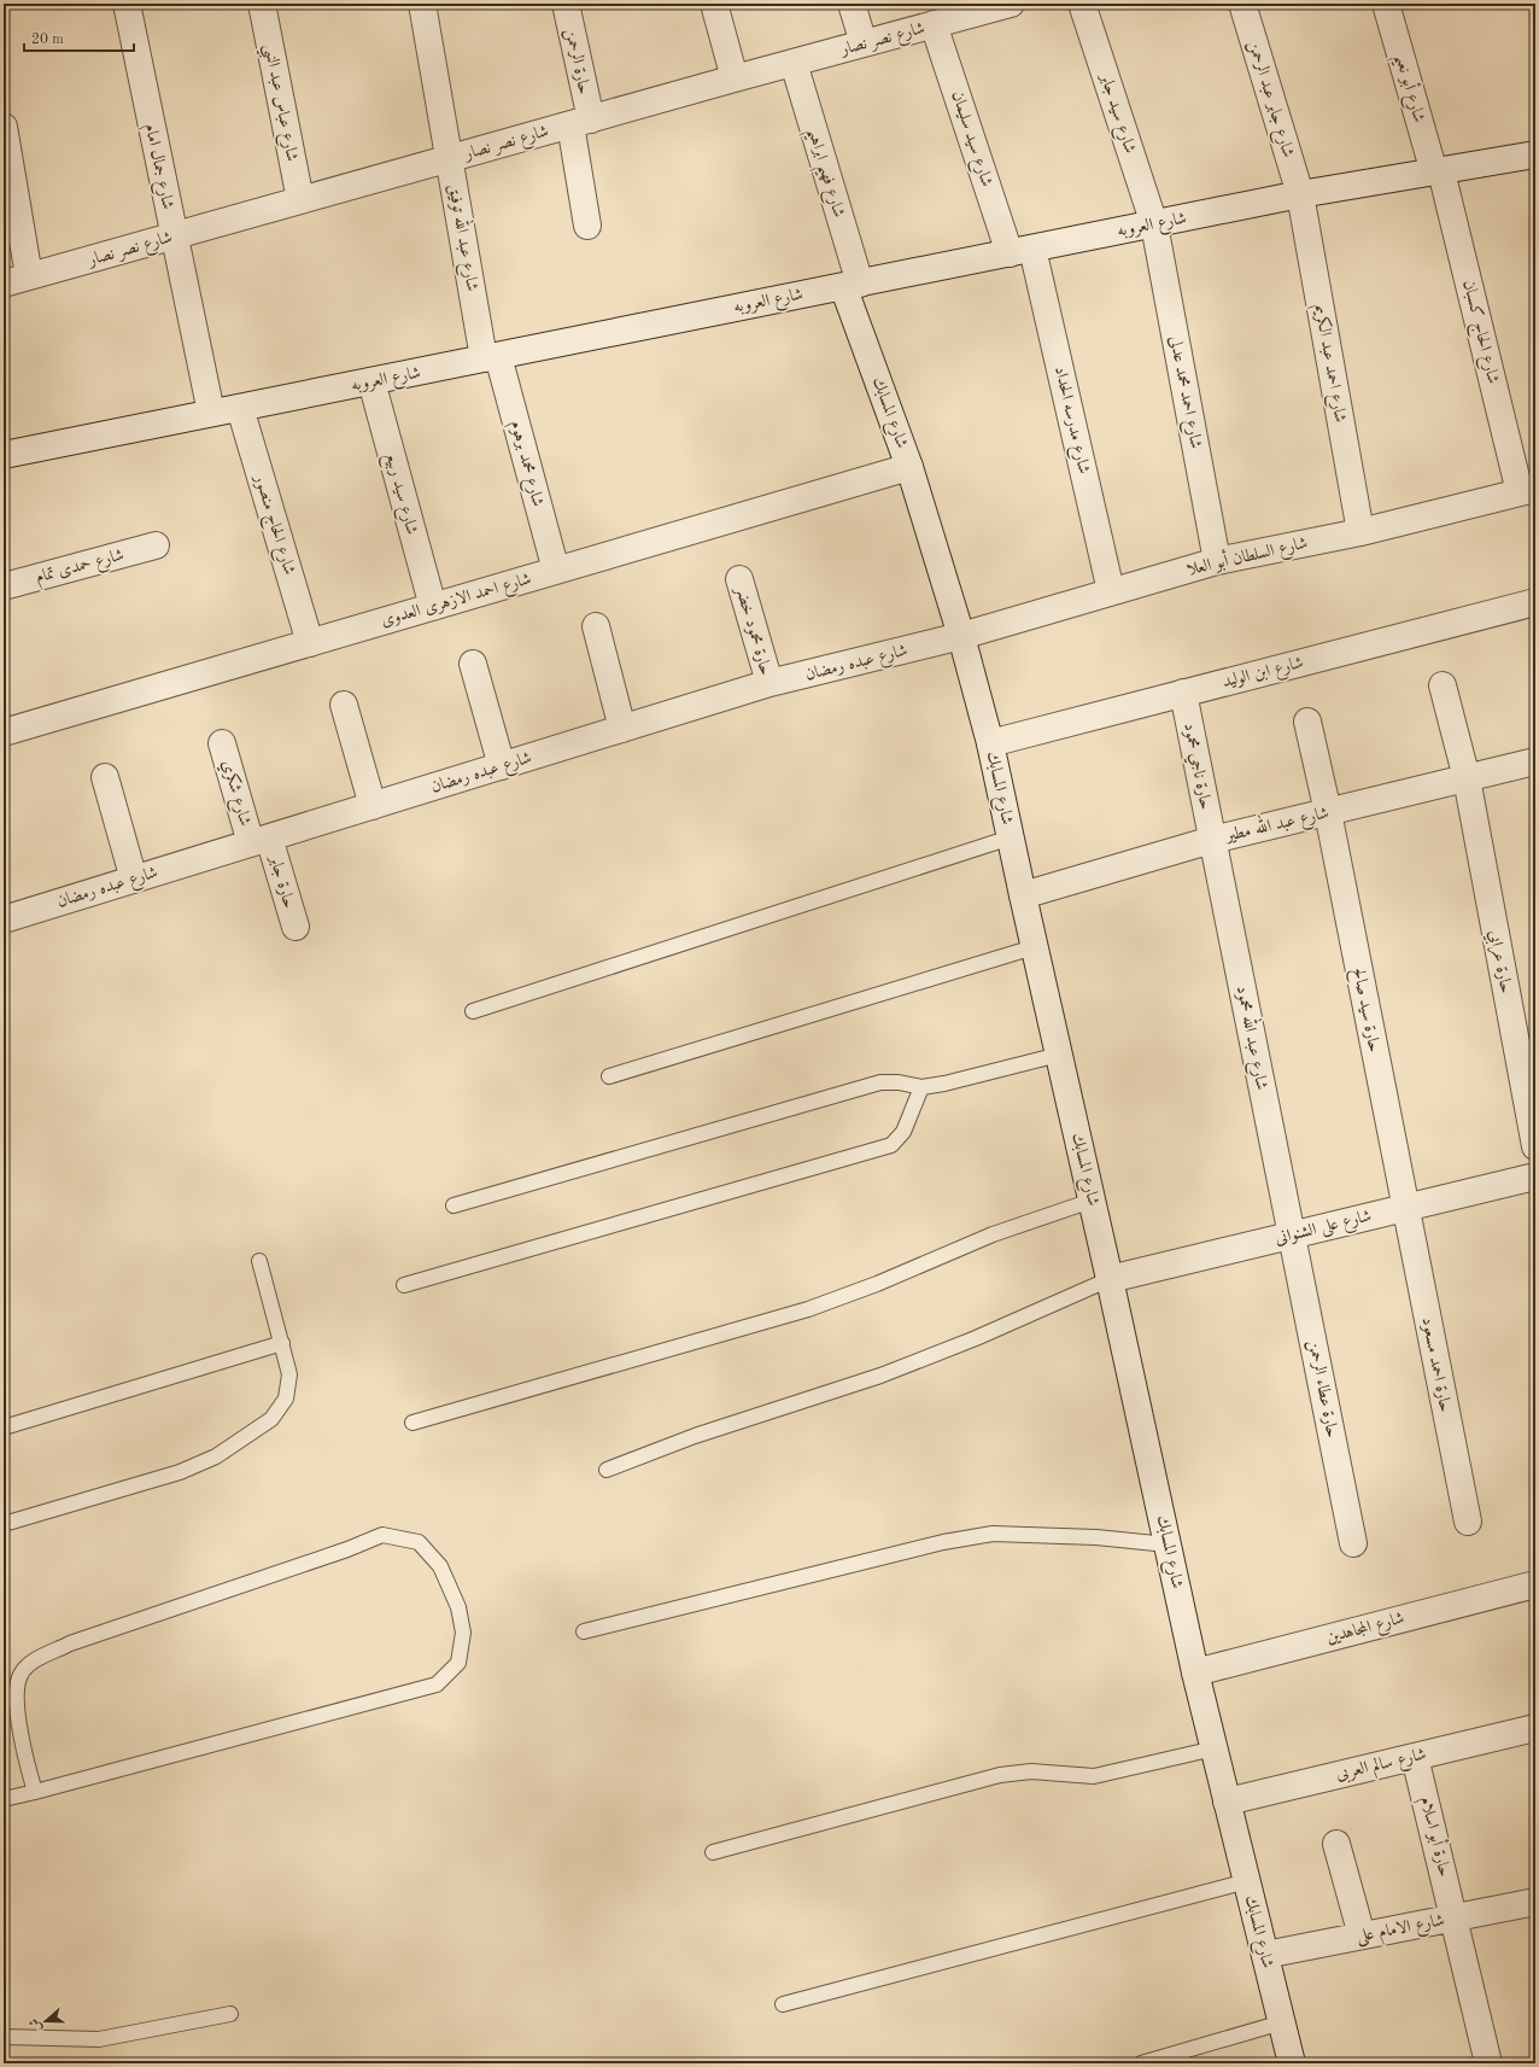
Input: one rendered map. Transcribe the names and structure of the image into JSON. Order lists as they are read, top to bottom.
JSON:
{
  "streets": {
    "street": [
      "شارع نصر نصار",
      "حارة الرحمن",
      "شارع أبو نعيم",
      "شارع جابر عبد الرحمن",
      "شارع عباس عبد النبي",
      "شارع سيد جابر",
      "شارع سيد سليمان",
      "شارع جمال امام",
      "شارع فهيم ابراهيم",
      "شارع العروبه",
      "شارع عبد الله توفيق",
      "شارع الحاج كسبان",
      "شارع احمد عبد الكريم",
      "شارع احمد محمد عدلى",
      "شارع المسابك",
      "شارع مدرسه الحداد",
      "شارع محمد برهوم",
      "شارع سيد ربيع",
      "شارع الحاج منصور",
      "شارع السلطان أبو العلا",
      "شارع حمدى تمام",
      "شارع احمد الازهرى العدوى",
      "حارة محمود خضر",
      "شارع عبده رمضان",
      "شارع ابن الوليد",
      "حارة ناجي محمود",
      "شارع شكري",
      "شارع عبد الله مطير",
      "حارة جابر",
      "حارة عرابي",
      "حارة سيد صالح",
      "شارع عبد الله محمود",
      "شارع على الشنوانى",
      "حارة احمد مسعود",
      "حارة عطاء الرحمن",
      "شارع المجاهدين",
      "شارع سالم العربى",
      "حارة أبو اسلام",
      "شارع الامام على"
    ]
  },
  "crossings": [
    ["شارع نصر نصار", "حارة الرحمن"],
    ["شارع نصر نصار", "شارع عباس عبد النبي"],
    ["شارع نصر نصار", "شارع سيد سليمان"],
    ["شارع نصر نصار", "شارع جمال امام"],
    ["شارع نصر نصار", "شارع فهيم ابراهيم"],
    ["شارع نصر نصار", "شارع عبد الله توفيق"],
    ["شارع أبو نعيم", "شارع العروبه"],
    ["شارع أبو نعيم", "شارع الحاج كسبان"],
    ["شارع جابر عبد الرحمن", "شارع العروبه"],
    ["شارع جابر عبد الرحمن", "شارع احمد عبد الكريم"],
    ["شارع سيد جابر", "شارع العروبه"],
    ["شارع سيد جابر", "شارع احمد محمد عدلى"],
    ["شارع سيد سليمان", "شارع العروبه"],
    ["شارع سيد سليمان", "شارع مدرسه الحداد"],
    ["شارع جمال امام", "شارع العروبه"],
    ["شارع فهيم ابراهيم", "شارع العروبه"],
    ["شارع فهيم ابراهيم", "شارع المسابك"],
    ["شارع العروبه", "شارع عبد الله توفيق"],
    ["شارع العروبه", "شارع الحاج كسبان"],
    ["شارع العروبه", "شارع احمد عبد الكريم"],
    ["شارع العروبه", "شارع احمد محمد عدلى"],
    ["شارع العروبه", "شارع المسابك"],
    ["شارع العروبه", "شارع مدرسه الحداد"],
    ["شارع العروبه", "شارع محمد برهوم"],
    ["شارع العروبه", "شارع سيد ربيع"],
    ["شارع العروبه", "شارع الحاج منصور"],
    ["شارع عبد الله توفيق", "شارع محمد برهوم"],
    ["شارع الحاج كسبان", "شارع السلطان أبو العلا"],
    ["شارع احمد عبد الكريم", "شارع السلطان أبو العلا"],
    ["شارع احمد محمد عدلى", "شارع السلطان أبو العلا"],
    ["شارع المسابك", "شارع السلطان أبو العلا"],
    ["شارع المسابك", "شارع احمد الازهرى العدوى"],
    ["شارع المسابك", "شارع عبده رمضان"],
    ["شارع المسابك", "شارع ابن الوليد"],
    ["شارع المسابك", "شارع عبد الله مطير"],
    ["شارع المسابك", "شارع على الشنوانى"],
    ["شارع المسابك", "شارع المجاهدين"],
    ["شارع المسابك", "شارع سالم العربى"],
    ["شارع المسابك", "شارع الامام على"],
    ["شارع مدرسه الحداد", "شارع السلطان أبو العلا"],
    ["شارع محمد برهوم", "شارع احمد الازهرى العدوى"],
    ["شارع سيد ربيع", "شارع احمد الازهرى العدوى"],
    ["شارع الحاج منصور", "شارع احمد الازهرى العدوى"],
    ["شارع السلطان أبو العلا", "شارع عبده رمضان"],
    ["حارة محمود خضر", "شارع عبده رمضان"],
    ["شارع عبده رمضان", "شارع شكري"],
    ["شارع عبده رمضان", "حارة جابر"],
    ["شارع ابن الوليد", "حارة ناجي محمود"],
    ["حارة ناجي محمود", "شارع عبد الله مطير"],
    ["حارة ناجي محمود", "شارع عبد الله محمود"],
    ["شارع شكري", "حارة جابر"],
    ["شارع عبد الله مطير", "حارة عرابي"],
    ["شارع عبد الله مطير", "حارة سيد صالح"],
    ["شارع عبد الله مطير", "شارع عبد الله محمود"],
    ["حارة سيد صالح", "شارع على الشنوانى"],
    ["حارة سيد صالح", "حارة احمد مسعود"],
    ["شارع عبد الله محمود", "شارع على الشنوانى"],
    ["شارع عبد الله محمود", "حارة عطاء الرحمن"],
    ["شارع على الشنوانى", "حارة احمد مسعود"],
    ["شارع على الشنوانى", "حارة عطاء الرحمن"],
    ["شارع سالم العربى", "حارة أبو اسلام"],
    ["حارة أبو اسلام", "شارع الامام على"]
  ],
  "scale_bar": "20 m",
  "north": "left"
}
